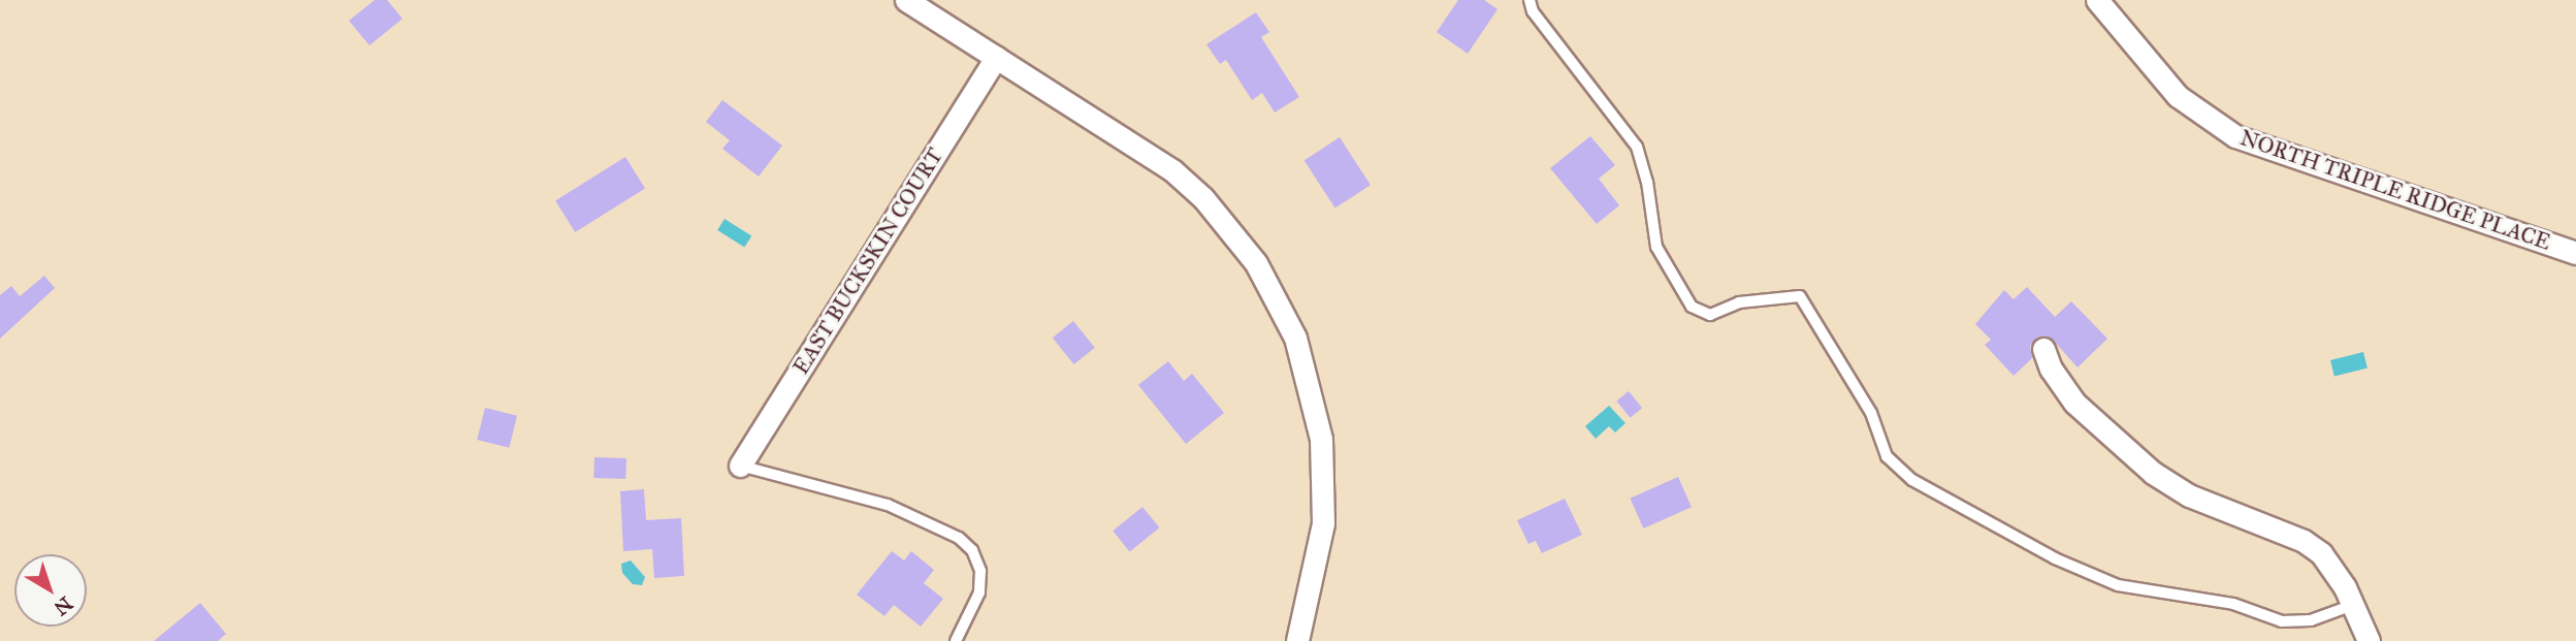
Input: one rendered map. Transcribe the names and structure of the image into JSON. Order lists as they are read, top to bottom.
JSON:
{
  "streets": {
    "street": ["NORTH TRIPLE RIDGE PLACE", "EAST BUCKSKIN COURT"]
  },
  "north": "bottom right"
}
